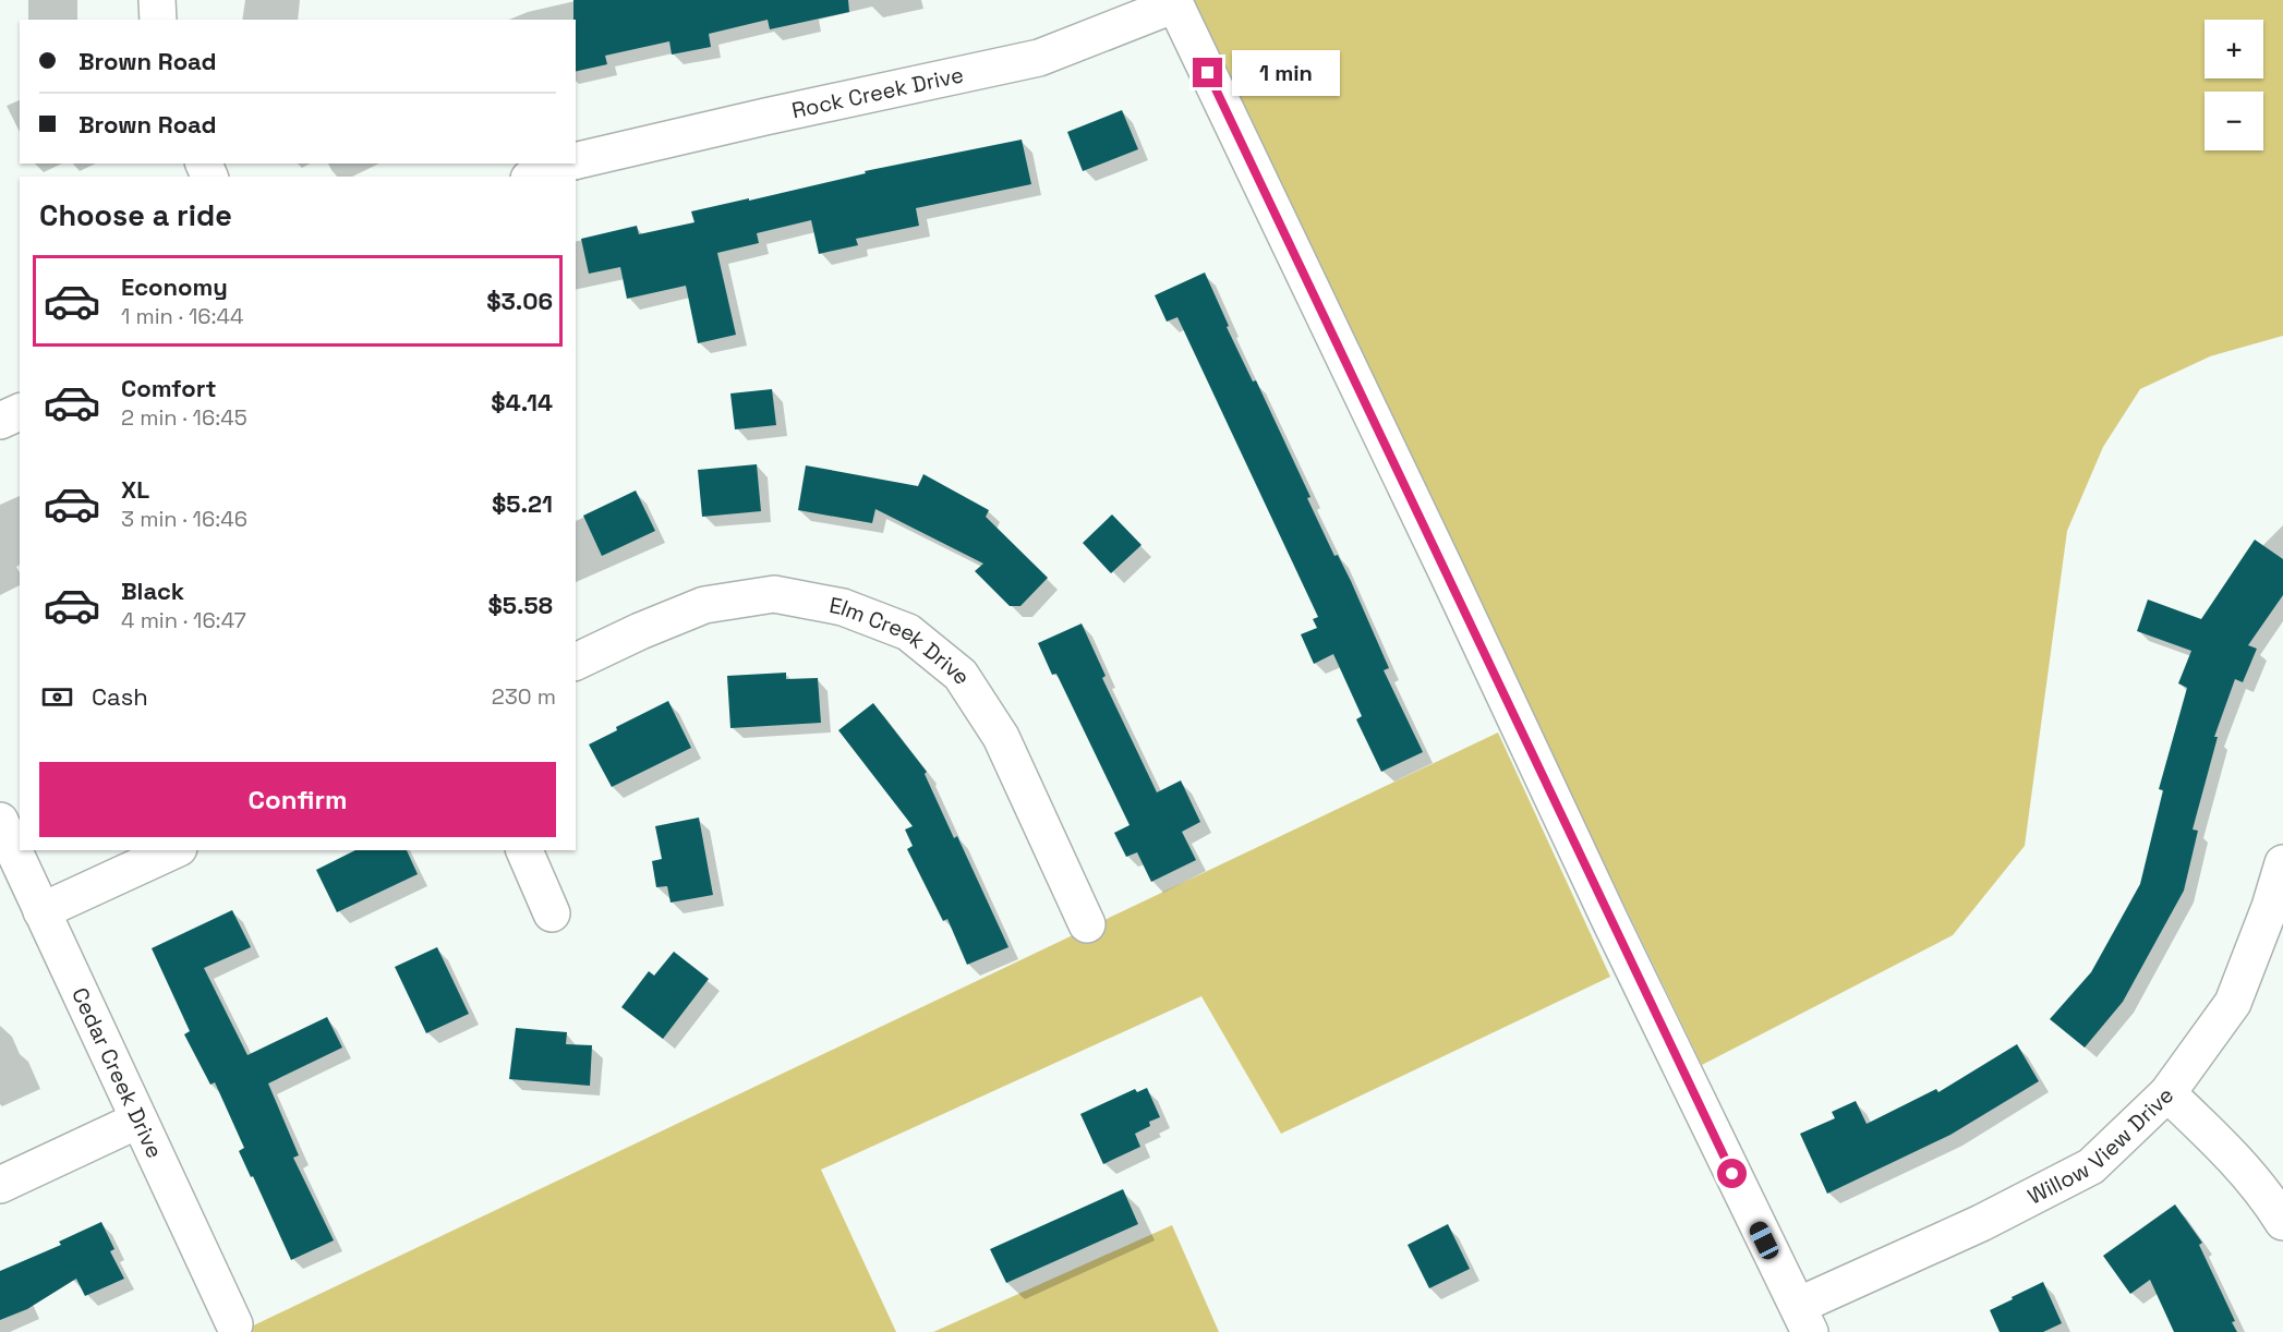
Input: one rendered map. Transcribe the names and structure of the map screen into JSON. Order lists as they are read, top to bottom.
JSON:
{
  "streets": {
    "street": [
      "Rock Creek Drive",
      "Elm Creek Drive",
      "Cedar Creek Drive",
      "Willow View Drive"
    ]
  },
  "page": {
    "map_buttons": ["+", "−"],
    "banner": ["Brown Road", "Brown Road"],
    "bubble": "1 min",
    "heading": "Choose a ride",
    "list": [
      {
        "name": "Economy",
        "note": "1 min · 16:44",
        "value": "$3.06"
      },
      {
        "name": "Comfort",
        "note": "2 min · 16:45",
        "value": "$4.14"
      },
      {
        "name": "XL",
        "note": "3 min · 16:46",
        "value": "$5.21"
      },
      {
        "name": "Black",
        "note": "4 min · 16:47",
        "value": "$5.58"
      }
    ],
    "pay": ["Cash", "230 m"],
    "buttons": "Confirm"
  }
}
